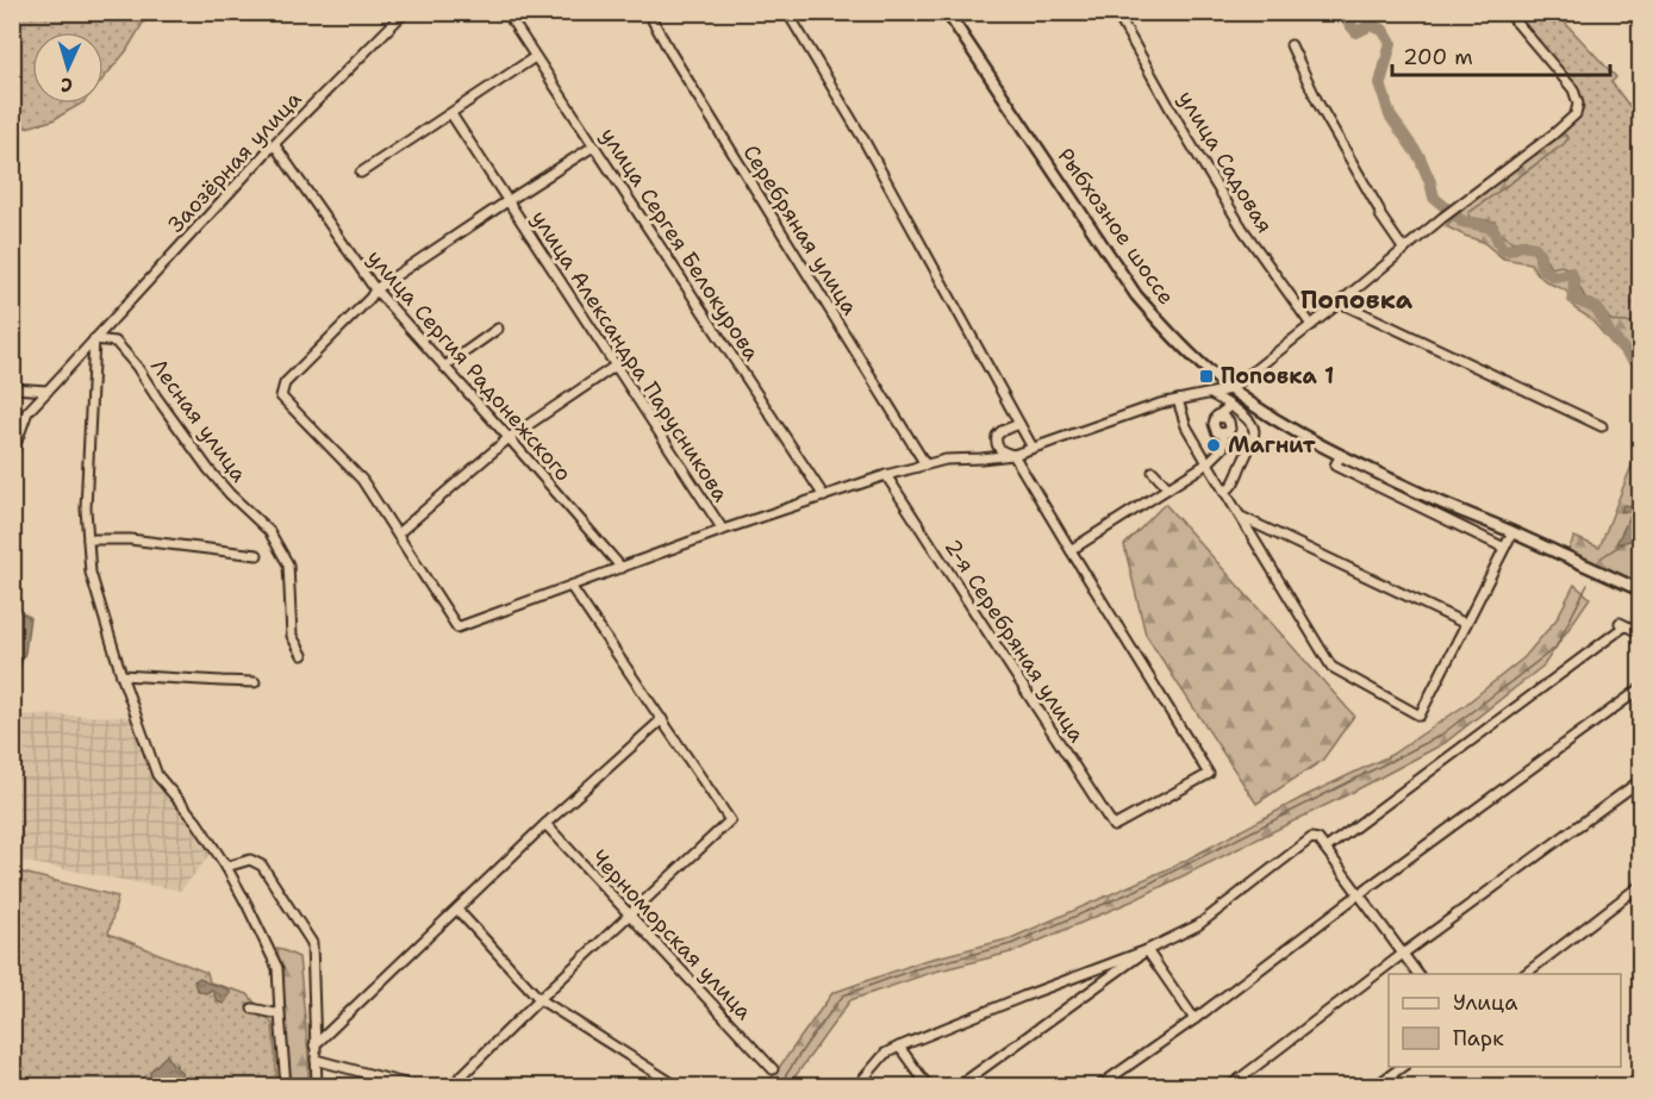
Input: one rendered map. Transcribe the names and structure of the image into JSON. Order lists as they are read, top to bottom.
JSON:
{
  "streets": {
    "street": [
      "Заозёрная улица",
      "улица Садовая",
      "Рыбхозное шоссе",
      "Серебряная улица",
      "улица Сергея Белокурова",
      "улица Александра Парусникова",
      "улица Сергия Радонежского",
      "Лесная улица",
      "2-я Серебряная улица",
      "Черноморская улица"
    ]
  },
  "crossings": [
    ["Заозёрная улица", "улица Сергия Радонежского"],
    ["Заозёрная улица", "Лесная улица"]
  ],
  "districts": ["Поповка"],
  "places": {
    "transit": ["Поповка 1"],
    "other": ["Магнит"]
  },
  "legend": ["Улица", "Парк"],
  "scale_bar": "200 m",
  "north": "bottom"
}
